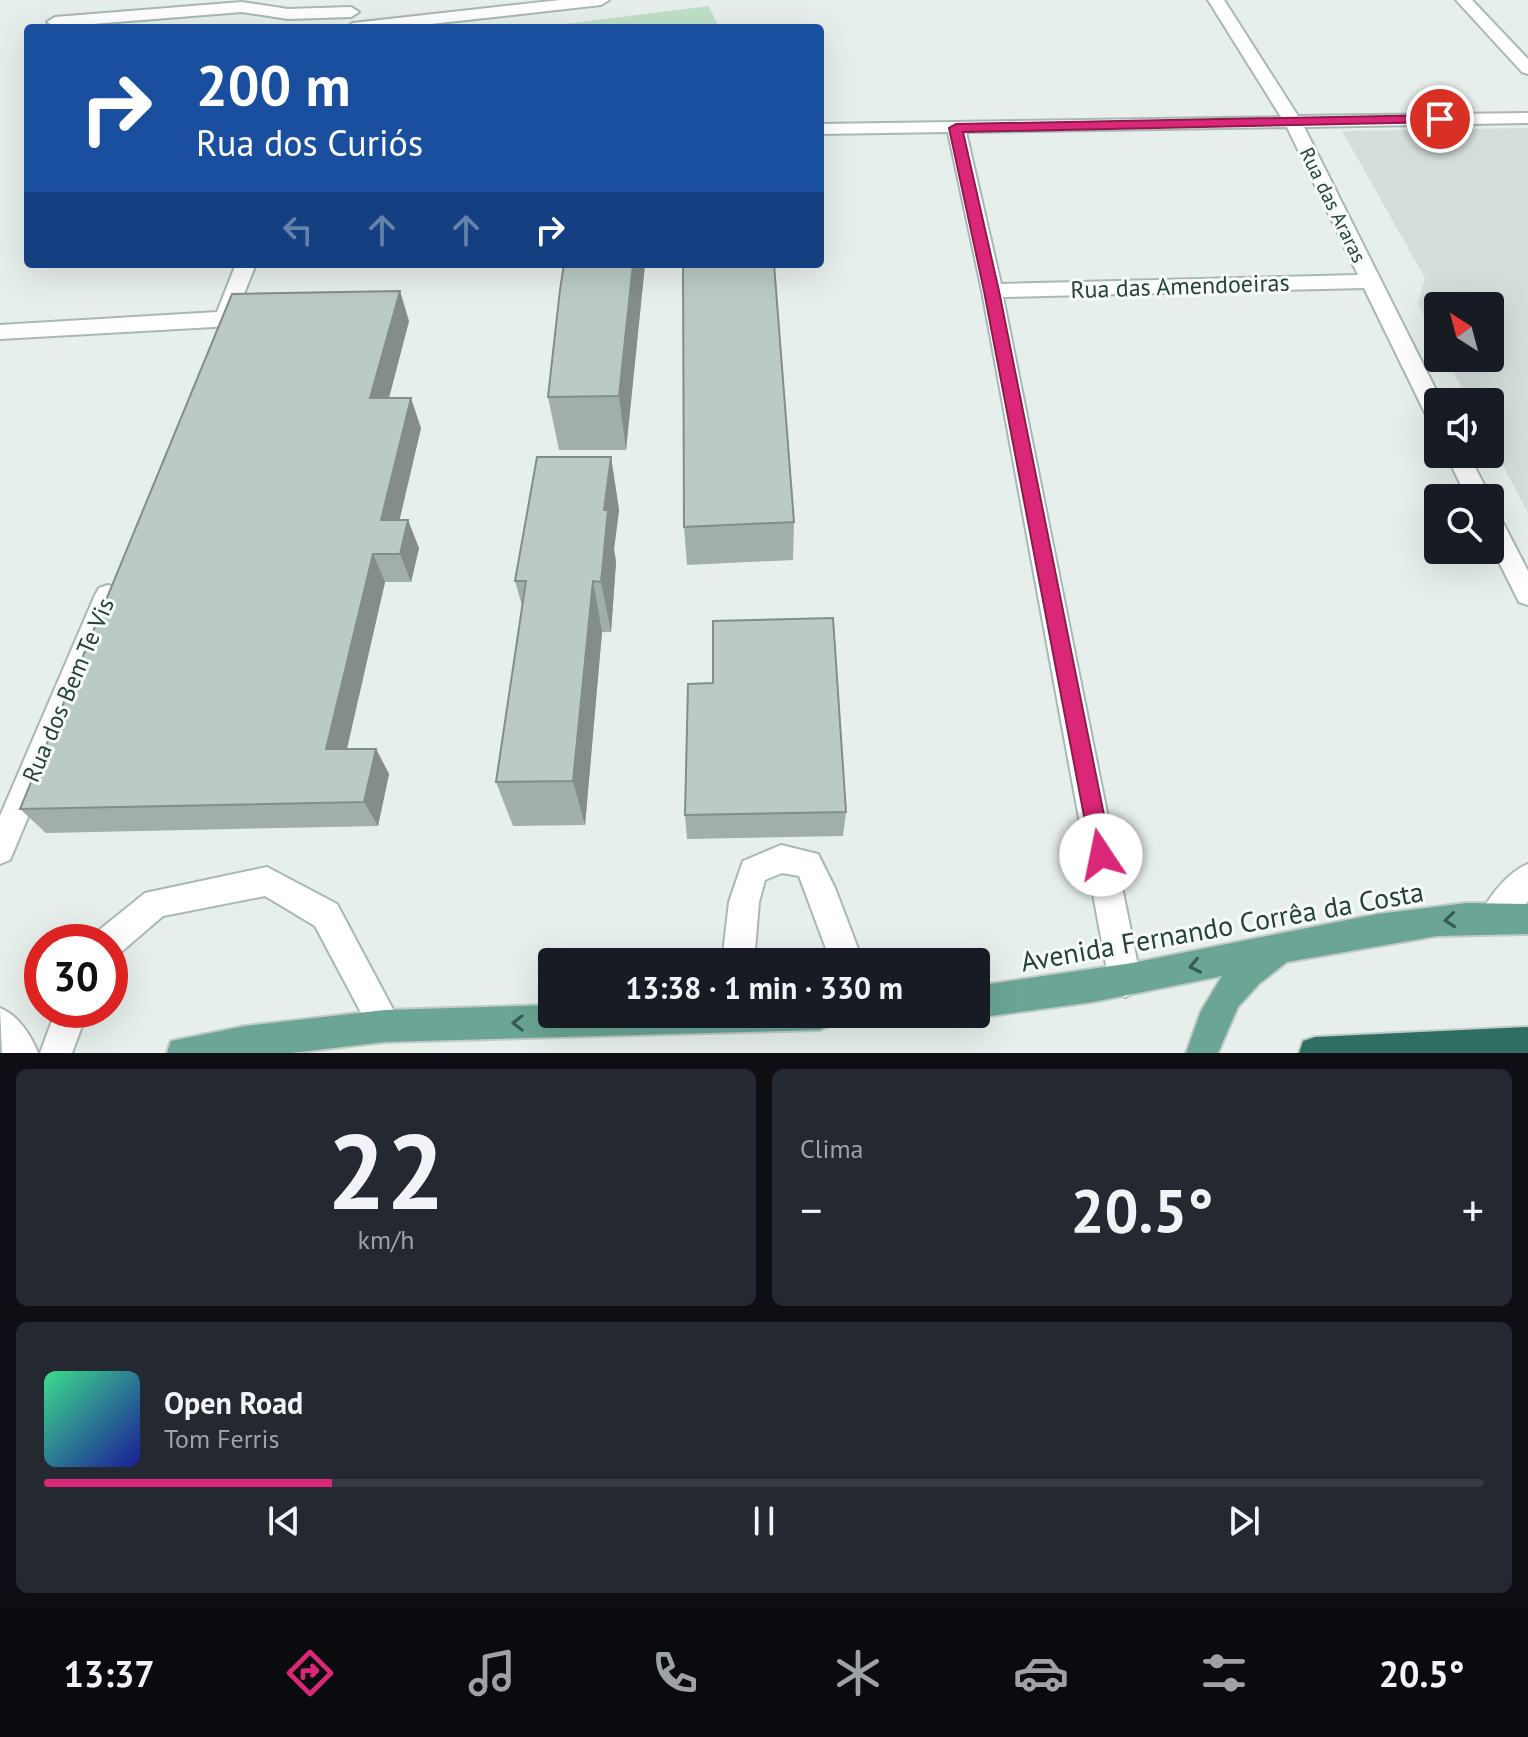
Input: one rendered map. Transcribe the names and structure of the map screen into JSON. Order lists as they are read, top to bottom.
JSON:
{
  "streets": {
    "main road": ["Avenida Fernando Corrêa da Costa"],
    "street": ["Rua das Araras", "Rua das Amendoeiras", "Rua dos Bem Te Vis"]
  },
  "crossings": [
    ["Rua das Araras", "Rua das Amendoeiras"]
  ],
  "one_way": ["Avenida Fernando Corrêa da Costa"],
  "north": "top left",
  "page": {
    "turn": ["200 m", "Rua dos Curiós"],
    "limit": "30",
    "trip": "13:38 · 1 min · 330 m",
    "tile": [
      ["22", "km/h"],
      "Clima"
    ],
    "heat": ["−", "20.5°", "+"],
    "song": ["Open Road", "Tom Ferris"],
    "tabs": ["13:37", "20.5°"]
  }
}
